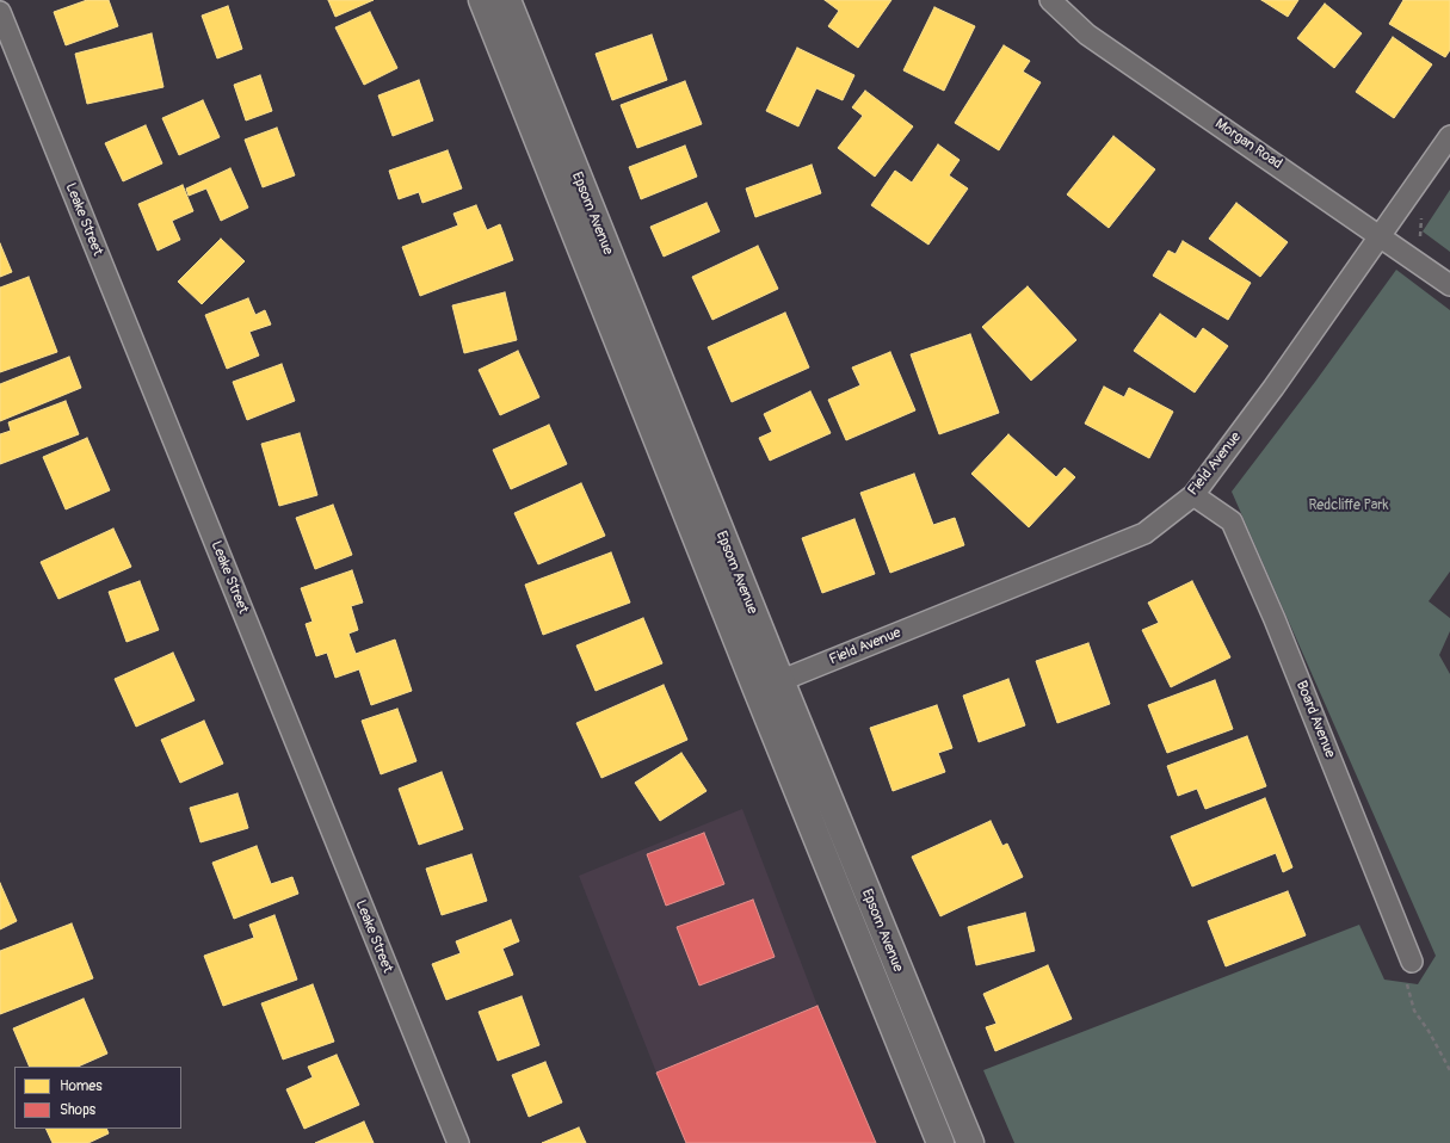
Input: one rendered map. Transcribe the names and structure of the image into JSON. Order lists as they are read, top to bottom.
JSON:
{
  "streets": {
    "street": [
      "Morgan Road",
      "Epsom Avenue",
      "Leake Street",
      "Field Avenue",
      "Board Avenue"
    ]
  },
  "crossings": [
    ["Morgan Road", "Field Avenue"],
    ["Epsom Avenue", "Field Avenue"],
    ["Field Avenue", "Board Avenue"]
  ],
  "parks": ["Redcliffe Park"],
  "legend": ["Homes", "Shops"]
}
